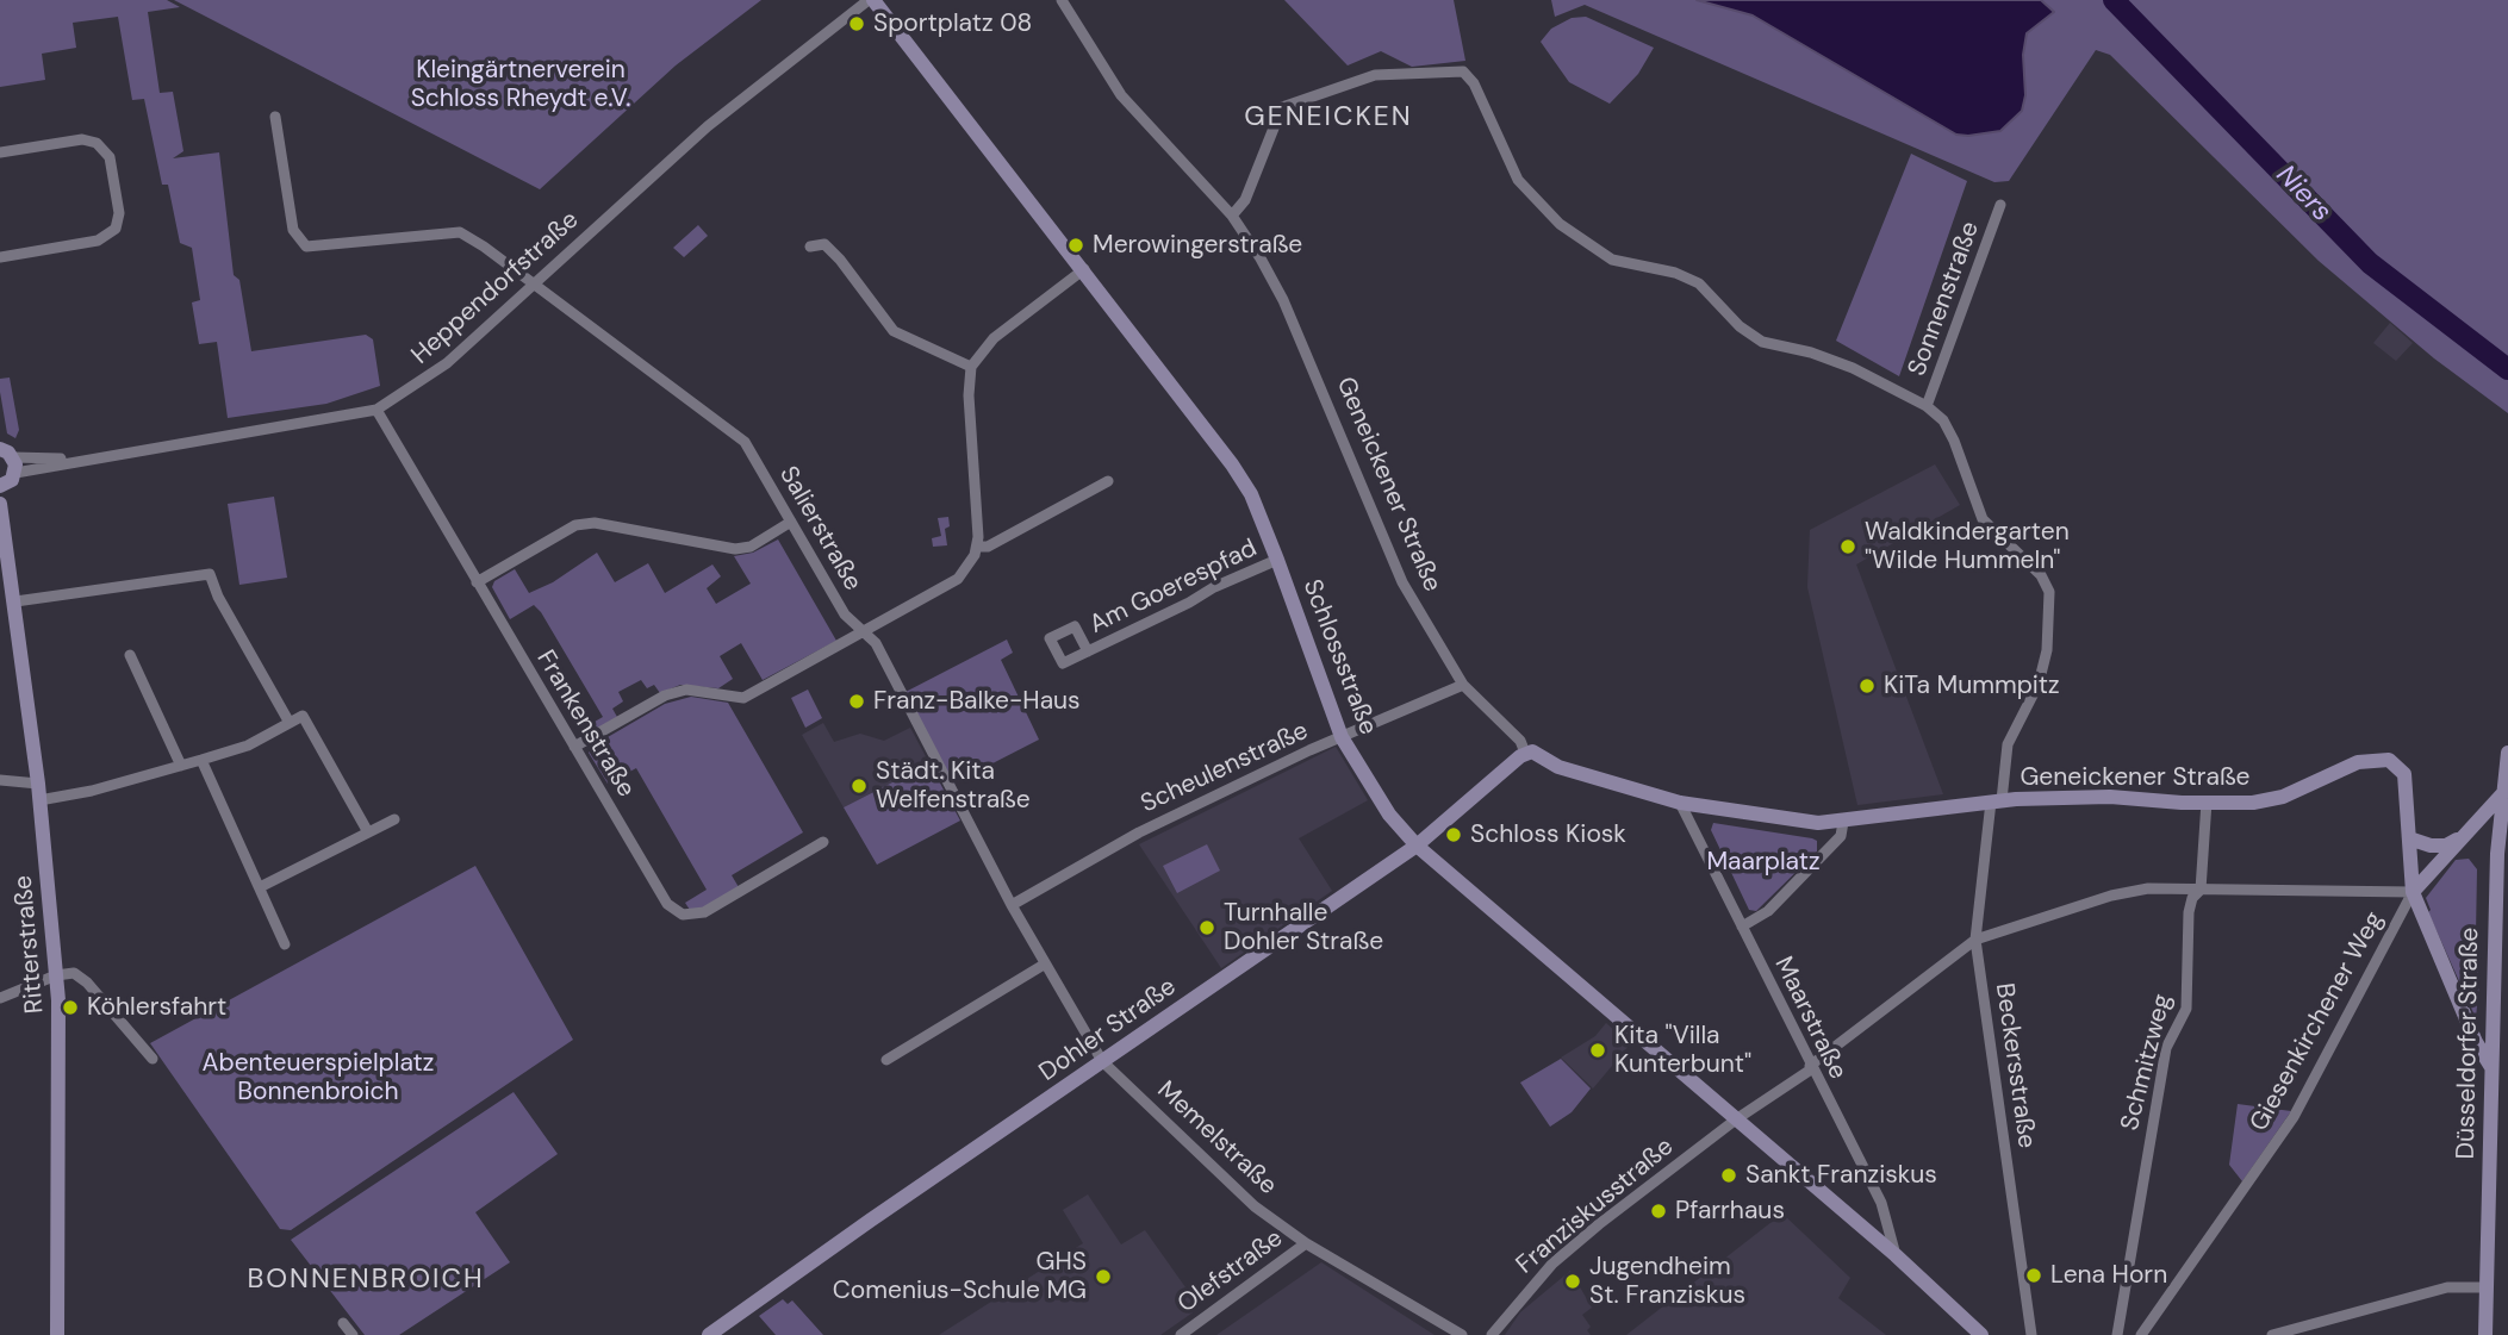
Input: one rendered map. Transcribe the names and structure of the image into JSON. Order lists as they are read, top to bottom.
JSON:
{
  "streets": {
    "main road": [
      "Geneickener Straße",
      "Schlossstraße",
      "Ritterstraße",
      "Dohler Straße",
      "Düsseldorfer Straße"
    ],
    "street": [
      "Heppendorfstraße",
      "Sonnenstraße",
      "Salierstraße",
      "Am Goerespfad",
      "Frankenstraße",
      "Scheulenstraße",
      "Maarstraße",
      "Giesenkirchener Weg",
      "Schmitzweg",
      "Beckersstraße",
      "Memelstraße",
      "Franziskusstraße",
      "Olefstraße"
    ]
  },
  "crossings": [
    ["Heppendorfstraße", "Salierstraße"],
    ["Heppendorfstraße", "Schlossstraße"],
    ["Heppendorfstraße", "Frankenstraße"],
    ["Sonnenstraße", "Geneickener Straße"],
    ["Sonnenstraße", "Beckersstraße"],
    ["Geneickener Straße", "Scheulenstraße"],
    ["Geneickener Straße", "Maarstraße"],
    ["Geneickener Straße", "Giesenkirchener Weg"],
    ["Geneickener Straße", "Dohler Straße"],
    ["Geneickener Straße", "Düsseldorfer Straße"],
    ["Geneickener Straße", "Schmitzweg"],
    ["Geneickener Straße", "Beckersstraße"],
    ["Geneickener Straße", "Franziskusstraße"],
    ["Salierstraße", "Scheulenstraße"],
    ["Salierstraße", "Memelstraße"],
    ["Am Goerespfad", "Schlossstraße"],
    ["Schlossstraße", "Scheulenstraße"],
    ["Schlossstraße", "Maarstraße"],
    ["Schlossstraße", "Dohler Straße"],
    ["Schlossstraße", "Franziskusstraße"],
    ["Scheulenstraße", "Memelstraße"],
    ["Maarstraße", "Franziskusstraße"],
    ["Giesenkirchener Weg", "Franziskusstraße"],
    ["Dohler Straße", "Memelstraße"],
    ["Schmitzweg", "Franziskusstraße"],
    ["Beckersstraße", "Franziskusstraße"],
    ["Memelstraße", "Olefstraße"]
  ],
  "districts": ["GENEICKEN", "BONNENBROICH"],
  "water": ["Niers"],
  "parks": ["Kleingärtnerverein Schloss Rheydt e.V.", "Maarplatz", "Abenteuerspielplatz Bonnenbroich"],
  "places": [
    "Sportplatz 08",
    "Merowingerstraße",
    "Waldkindergarten \"Wilde Hummeln\"",
    "KiTa Mummpitz",
    "Franz-Balke-Haus",
    "Städt. Kita Welfenstraße",
    "Schloss Kiosk",
    "Turnhalle Dohler Straße",
    "Köhlersfahrt",
    "Kita \"Villa Kunterbunt\"",
    "Sankt Franziskus",
    "Pfarrhaus",
    "Lena Horn",
    "GHS Comenius-Schule MG",
    "Jugendheim St. Franziskus"
  ]
}
